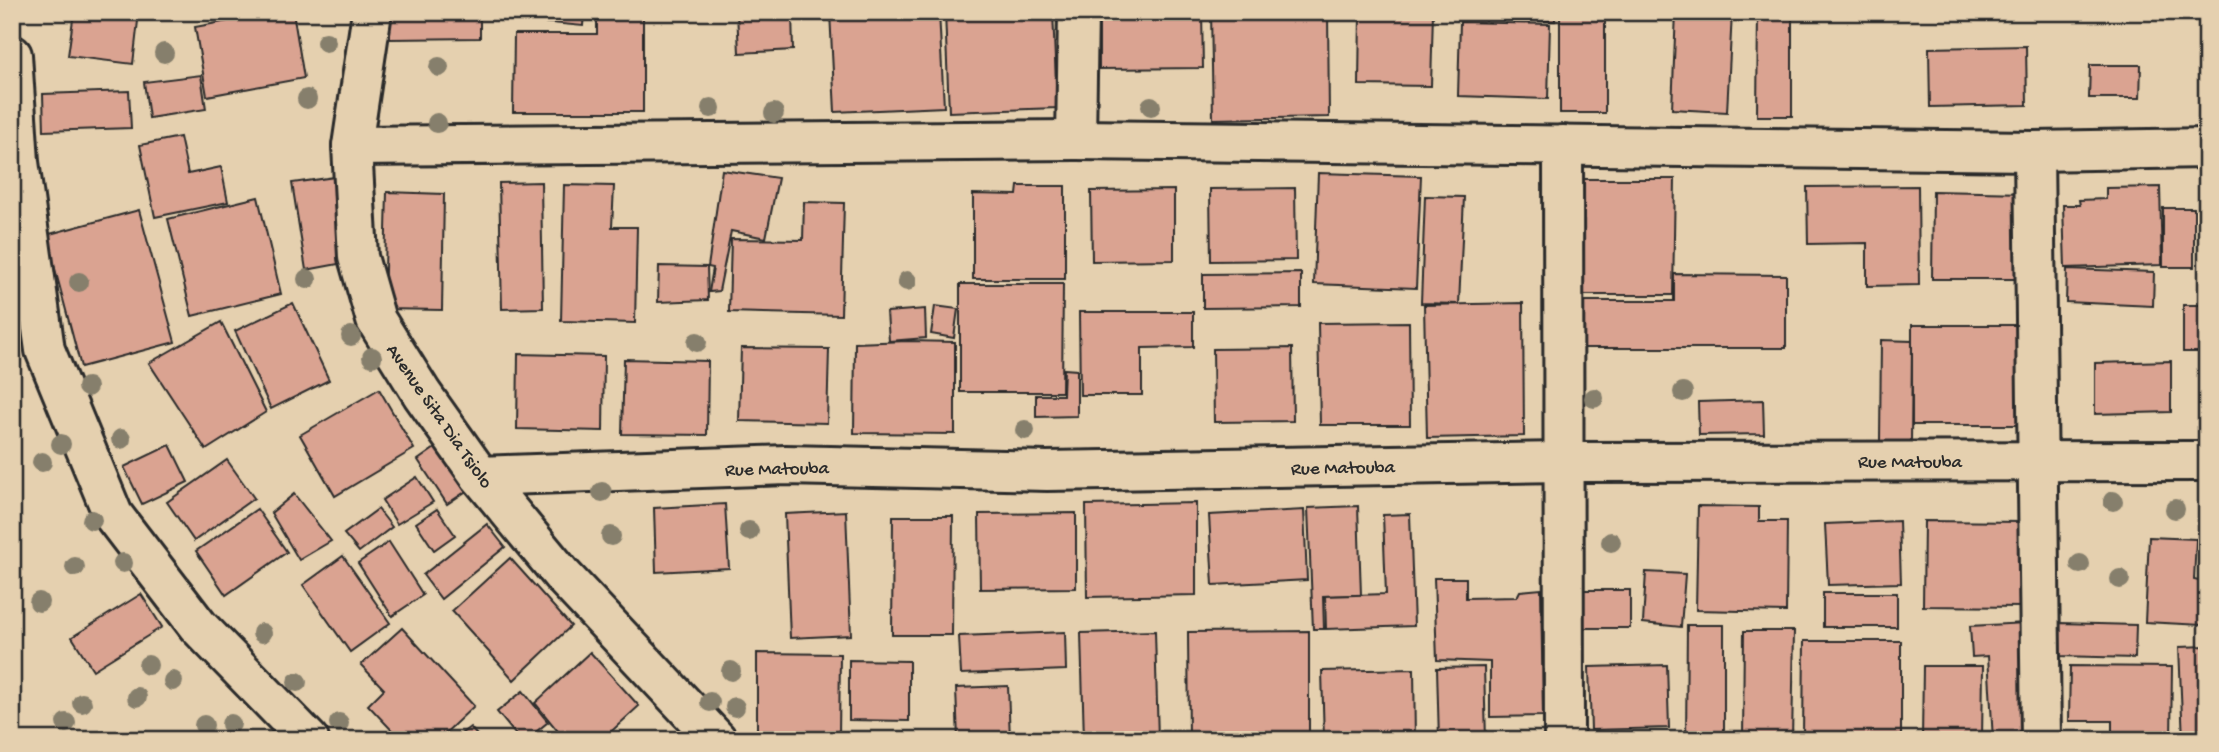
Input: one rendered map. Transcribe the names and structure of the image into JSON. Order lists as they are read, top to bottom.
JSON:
{
  "streets": {
    "street": ["Avenue Sita Dia Tsiolo", "Rue Matouba"]
  },
  "crossings": [
    ["Avenue Sita Dia Tsiolo", "Rue Matouba"]
  ]
}
